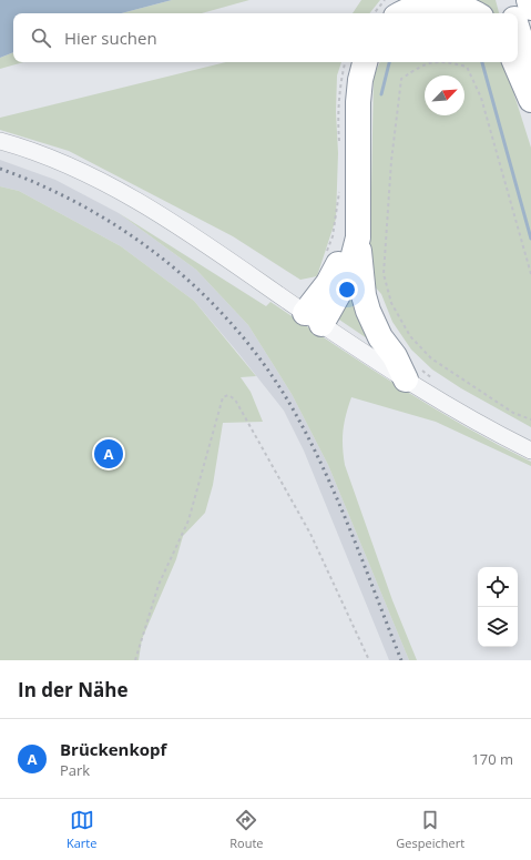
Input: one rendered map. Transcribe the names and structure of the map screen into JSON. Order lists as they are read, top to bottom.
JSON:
{
  "north": "top right",
  "page": {
    "search": "Hier suchen",
    "pins": "A",
    "heading": "In der Nähe",
    "list": [
      {
        "mark": "A",
        "name": "Brückenkopf",
        "note": "Park",
        "value": "170 m"
      }
    ],
    "nav": ["Karte", "Route", "Gespeichert"]
  }
}
